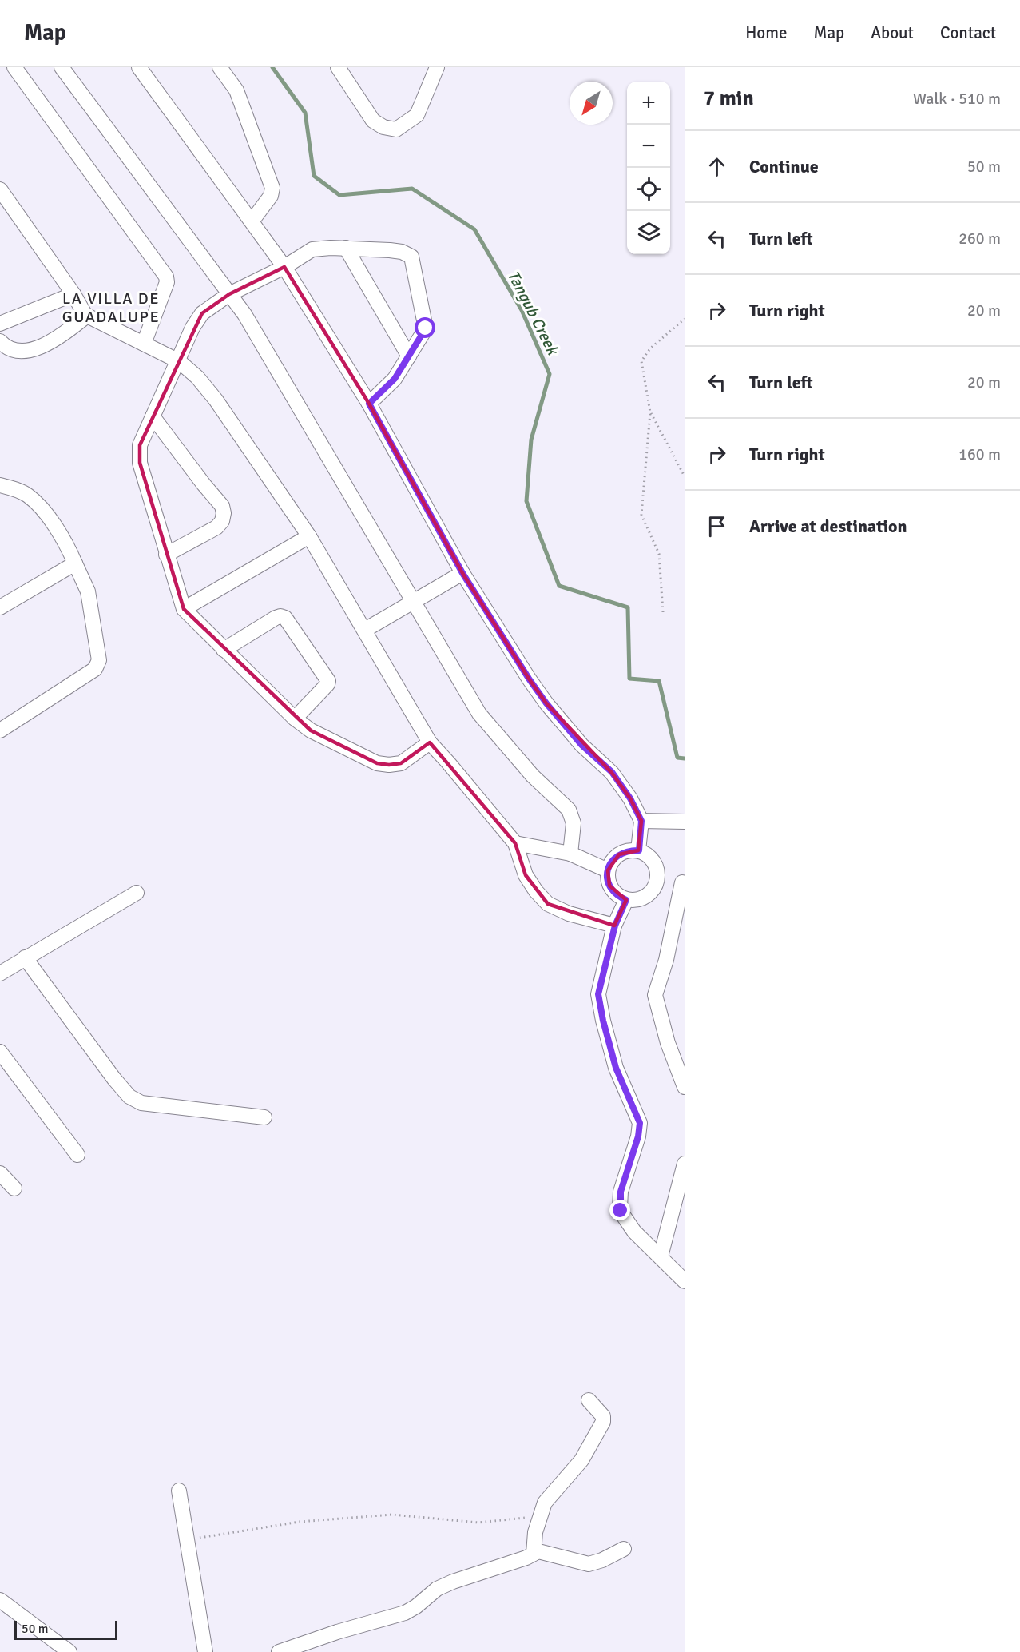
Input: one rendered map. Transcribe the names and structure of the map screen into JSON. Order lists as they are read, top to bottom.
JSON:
{
  "districts": ["LA VILLA DE GUADALUPE"],
  "water": ["Tangub Creek"],
  "scale_bar": "50 m",
  "north": "bottom left",
  "page": {
    "header": "Map",
    "nav": [
      "Home",
      "Map",
      "About",
      "Contact"
    ],
    "heading": ["7 min", "Walk · 510 m"],
    "map_buttons": ["+", "−"],
    "list": [
      ["Continue", "50 m"],
      ["Turn left", "260 m"],
      ["Turn right", "20 m"],
      ["Turn left", "20 m"],
      ["Turn right", "160 m"],
      "Arrive at destination"
    ],
    "scale": "50 m"
  }
}
